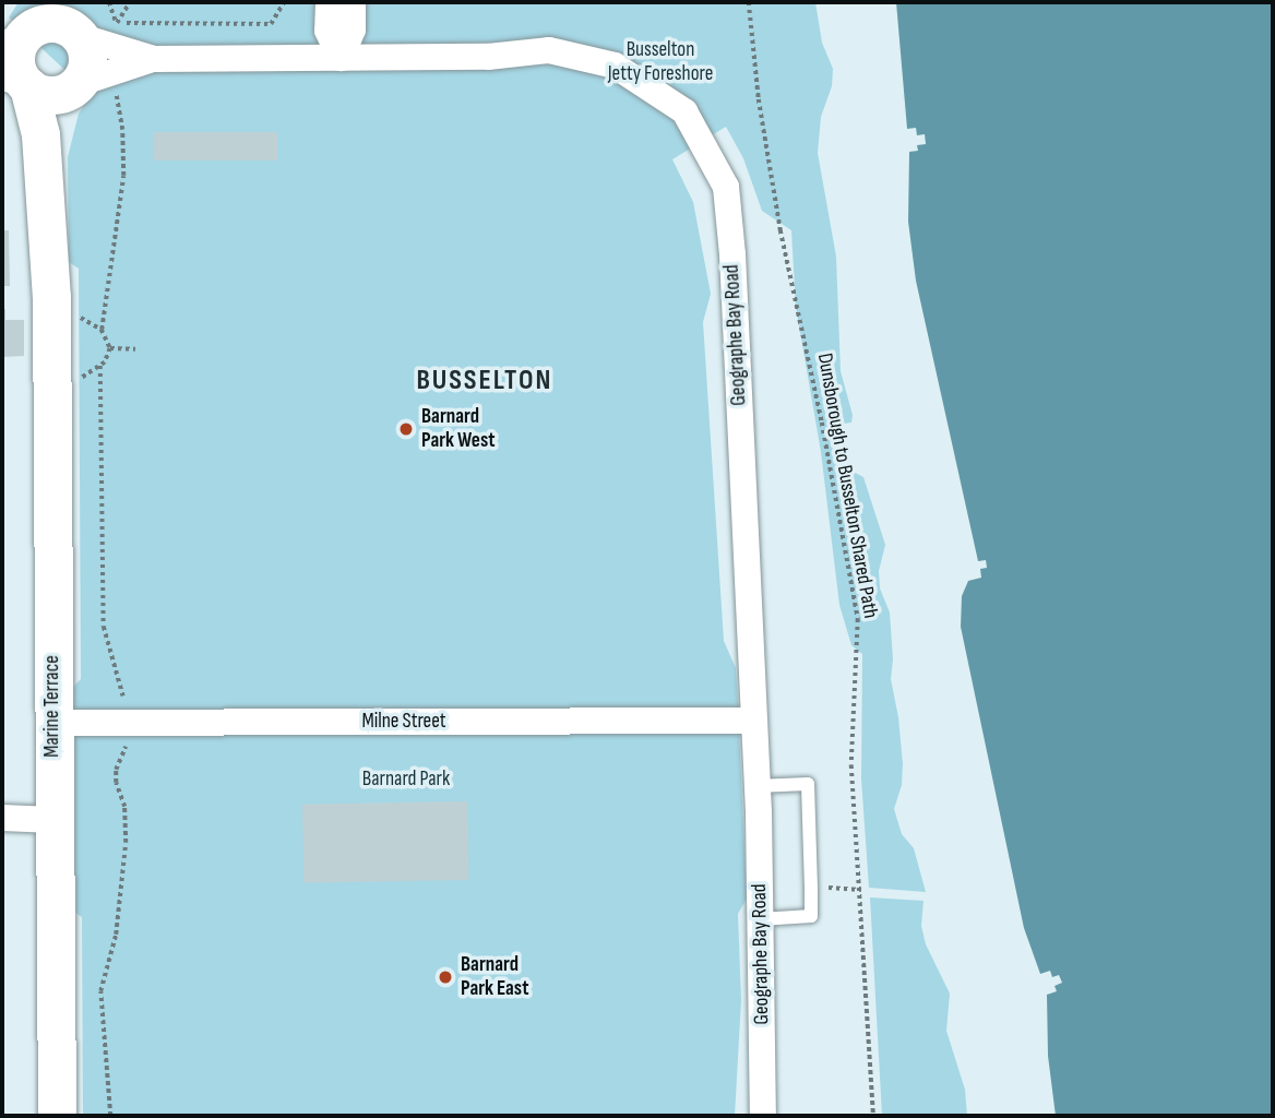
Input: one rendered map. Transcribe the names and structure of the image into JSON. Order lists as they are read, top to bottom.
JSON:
{
  "streets": {
    "street": ["Geographe Bay Road", "Marine Terrace", "Milne Street"],
    "path": ["Dunsborough to Busselton Shared Path"]
  },
  "crossings": [
    ["Geographe Bay Road", "Marine Terrace"],
    ["Geographe Bay Road", "Milne Street"],
    ["Marine Terrace", "Milne Street"]
  ],
  "districts": ["BUSSELTON"],
  "parks": ["Busselton Jetty Foreshore", "Barnard Park"],
  "places": ["Barnard Park West", "Barnard Park East"]
}
